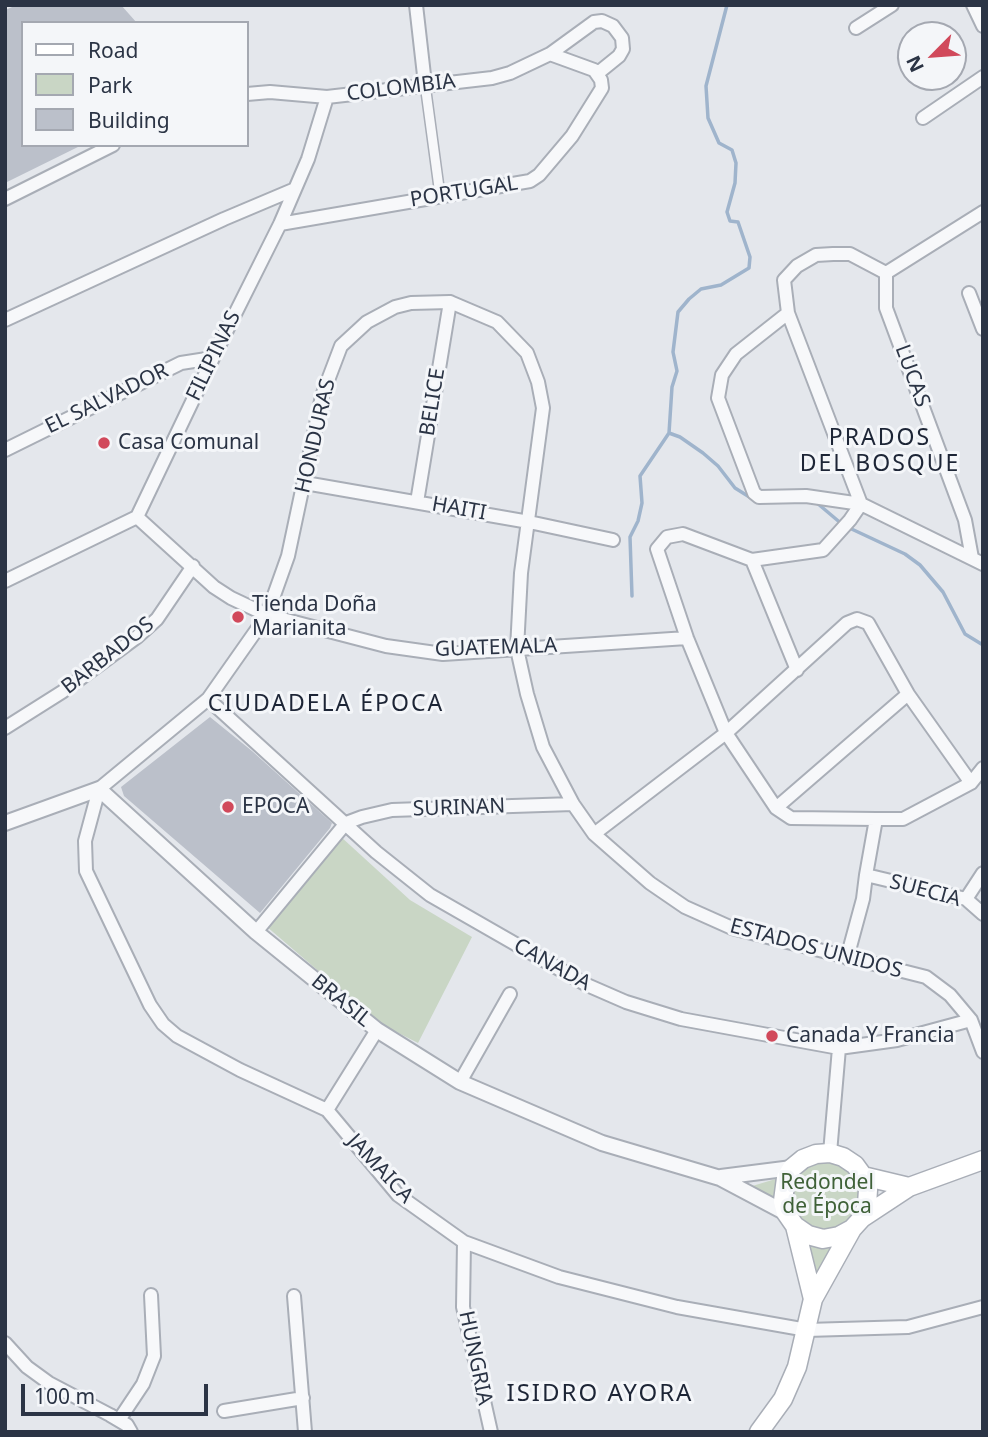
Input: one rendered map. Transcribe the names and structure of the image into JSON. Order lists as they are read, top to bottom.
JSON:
{
  "streets": {
    "street": [
      "COLOMBIA",
      "PORTUGAL",
      "FILIPINAS",
      "LUCAS",
      "EL SALVADOR",
      "BELICE",
      "HONDURAS",
      "HAITI",
      "GUATEMALA",
      "BARBADOS",
      "SURINAN",
      "SUECIA",
      "ESTADOS UNIDOS",
      "CANADA",
      "BRASIL",
      "JAMAICA",
      "HUNGRIA"
    ]
  },
  "crossings": [
    ["COLOMBIA", "PORTUGAL"],
    ["COLOMBIA", "FILIPINAS"],
    ["PORTUGAL", "FILIPINAS"],
    ["FILIPINAS", "EL SALVADOR"],
    ["FILIPINAS", "GUATEMALA"],
    ["BELICE", "HONDURAS"],
    ["BELICE", "HAITI"],
    ["HONDURAS", "HAITI"],
    ["HONDURAS", "GUATEMALA"],
    ["HONDURAS", "ESTADOS UNIDOS"],
    ["HONDURAS", "CANADA"],
    ["HONDURAS", "BRASIL"],
    ["HONDURAS", "JAMAICA"],
    ["HAITI", "ESTADOS UNIDOS"],
    ["GUATEMALA", "BARBADOS"],
    ["GUATEMALA", "ESTADOS UNIDOS"],
    ["SURINAN", "ESTADOS UNIDOS"],
    ["SURINAN", "CANADA"],
    ["SUECIA", "ESTADOS UNIDOS"],
    ["ESTADOS UNIDOS", "CANADA"],
    ["BRASIL", "JAMAICA"],
    ["JAMAICA", "HUNGRIA"]
  ],
  "districts": ["PRADOS DEL BOSQUE", "CIUDADELA ÉPOCA", "ISIDRO AYORA"],
  "parks": ["Redondel de Época"],
  "places": [
    "Casa Comunal",
    "Tienda Doña Marianita",
    "EPOCA",
    "Canada Y Francia"
  ],
  "legend": ["Road", "Park", "Building"],
  "scale_bar": "100 m",
  "north": "bottom left"
}
